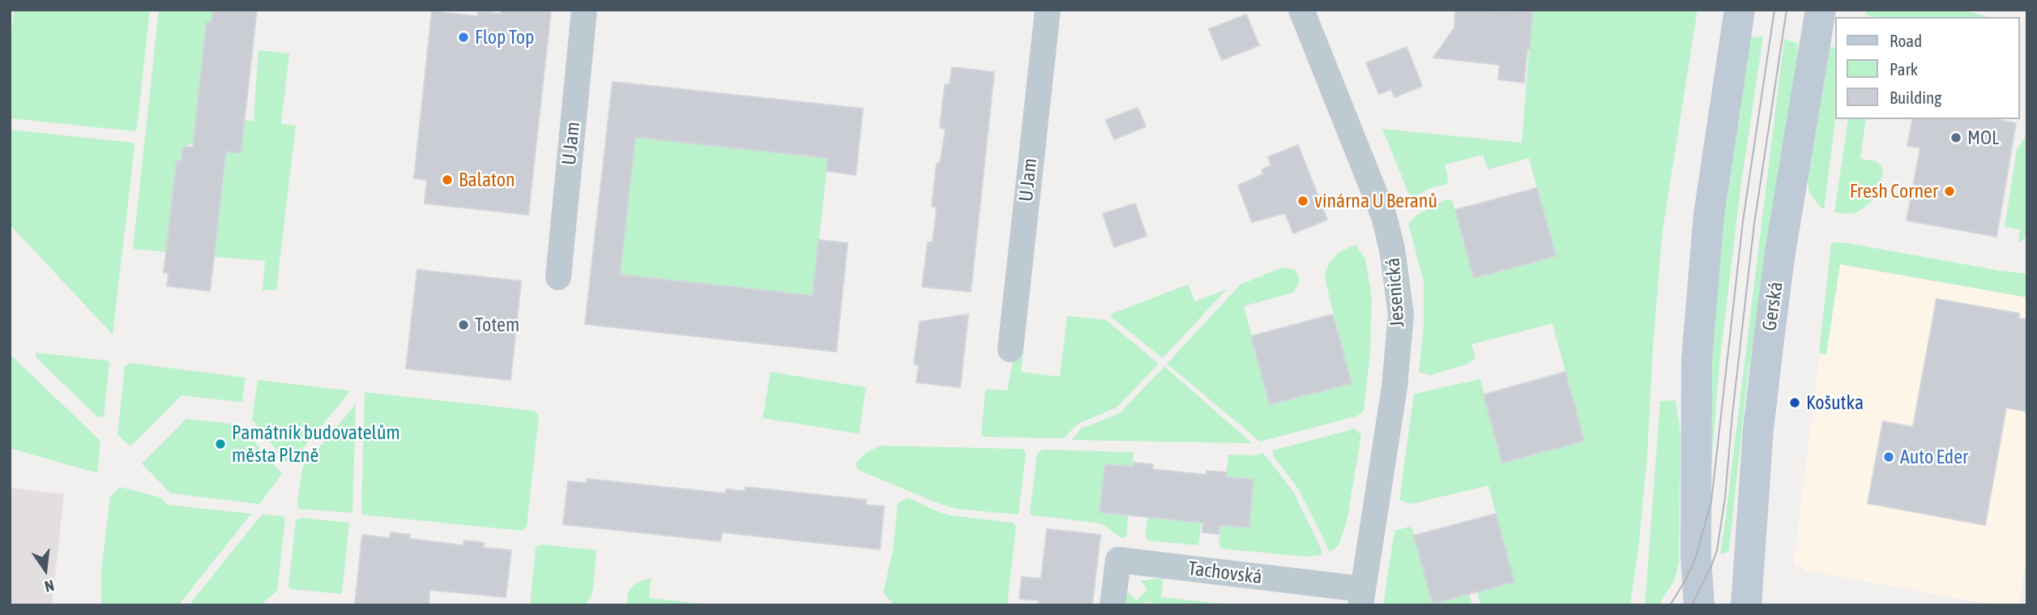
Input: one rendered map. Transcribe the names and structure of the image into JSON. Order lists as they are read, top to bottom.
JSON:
{
  "streets": {
    "street": [
      "U Jam",
      "Jesenická",
      "Gerská",
      "Tachovská"
    ]
  },
  "crossings": [
    ["Jesenická", "Tachovská"]
  ],
  "places": [
    "Flop Top",
    "MOL",
    "Balaton",
    "Fresh Corner",
    "vinárna U Beranů",
    "Totem",
    "Košutka",
    "Památník budovatelům města Plzně",
    "Auto Eder"
  ],
  "legend": ["Road", "Park", "Building"],
  "north": "bottom"
}
